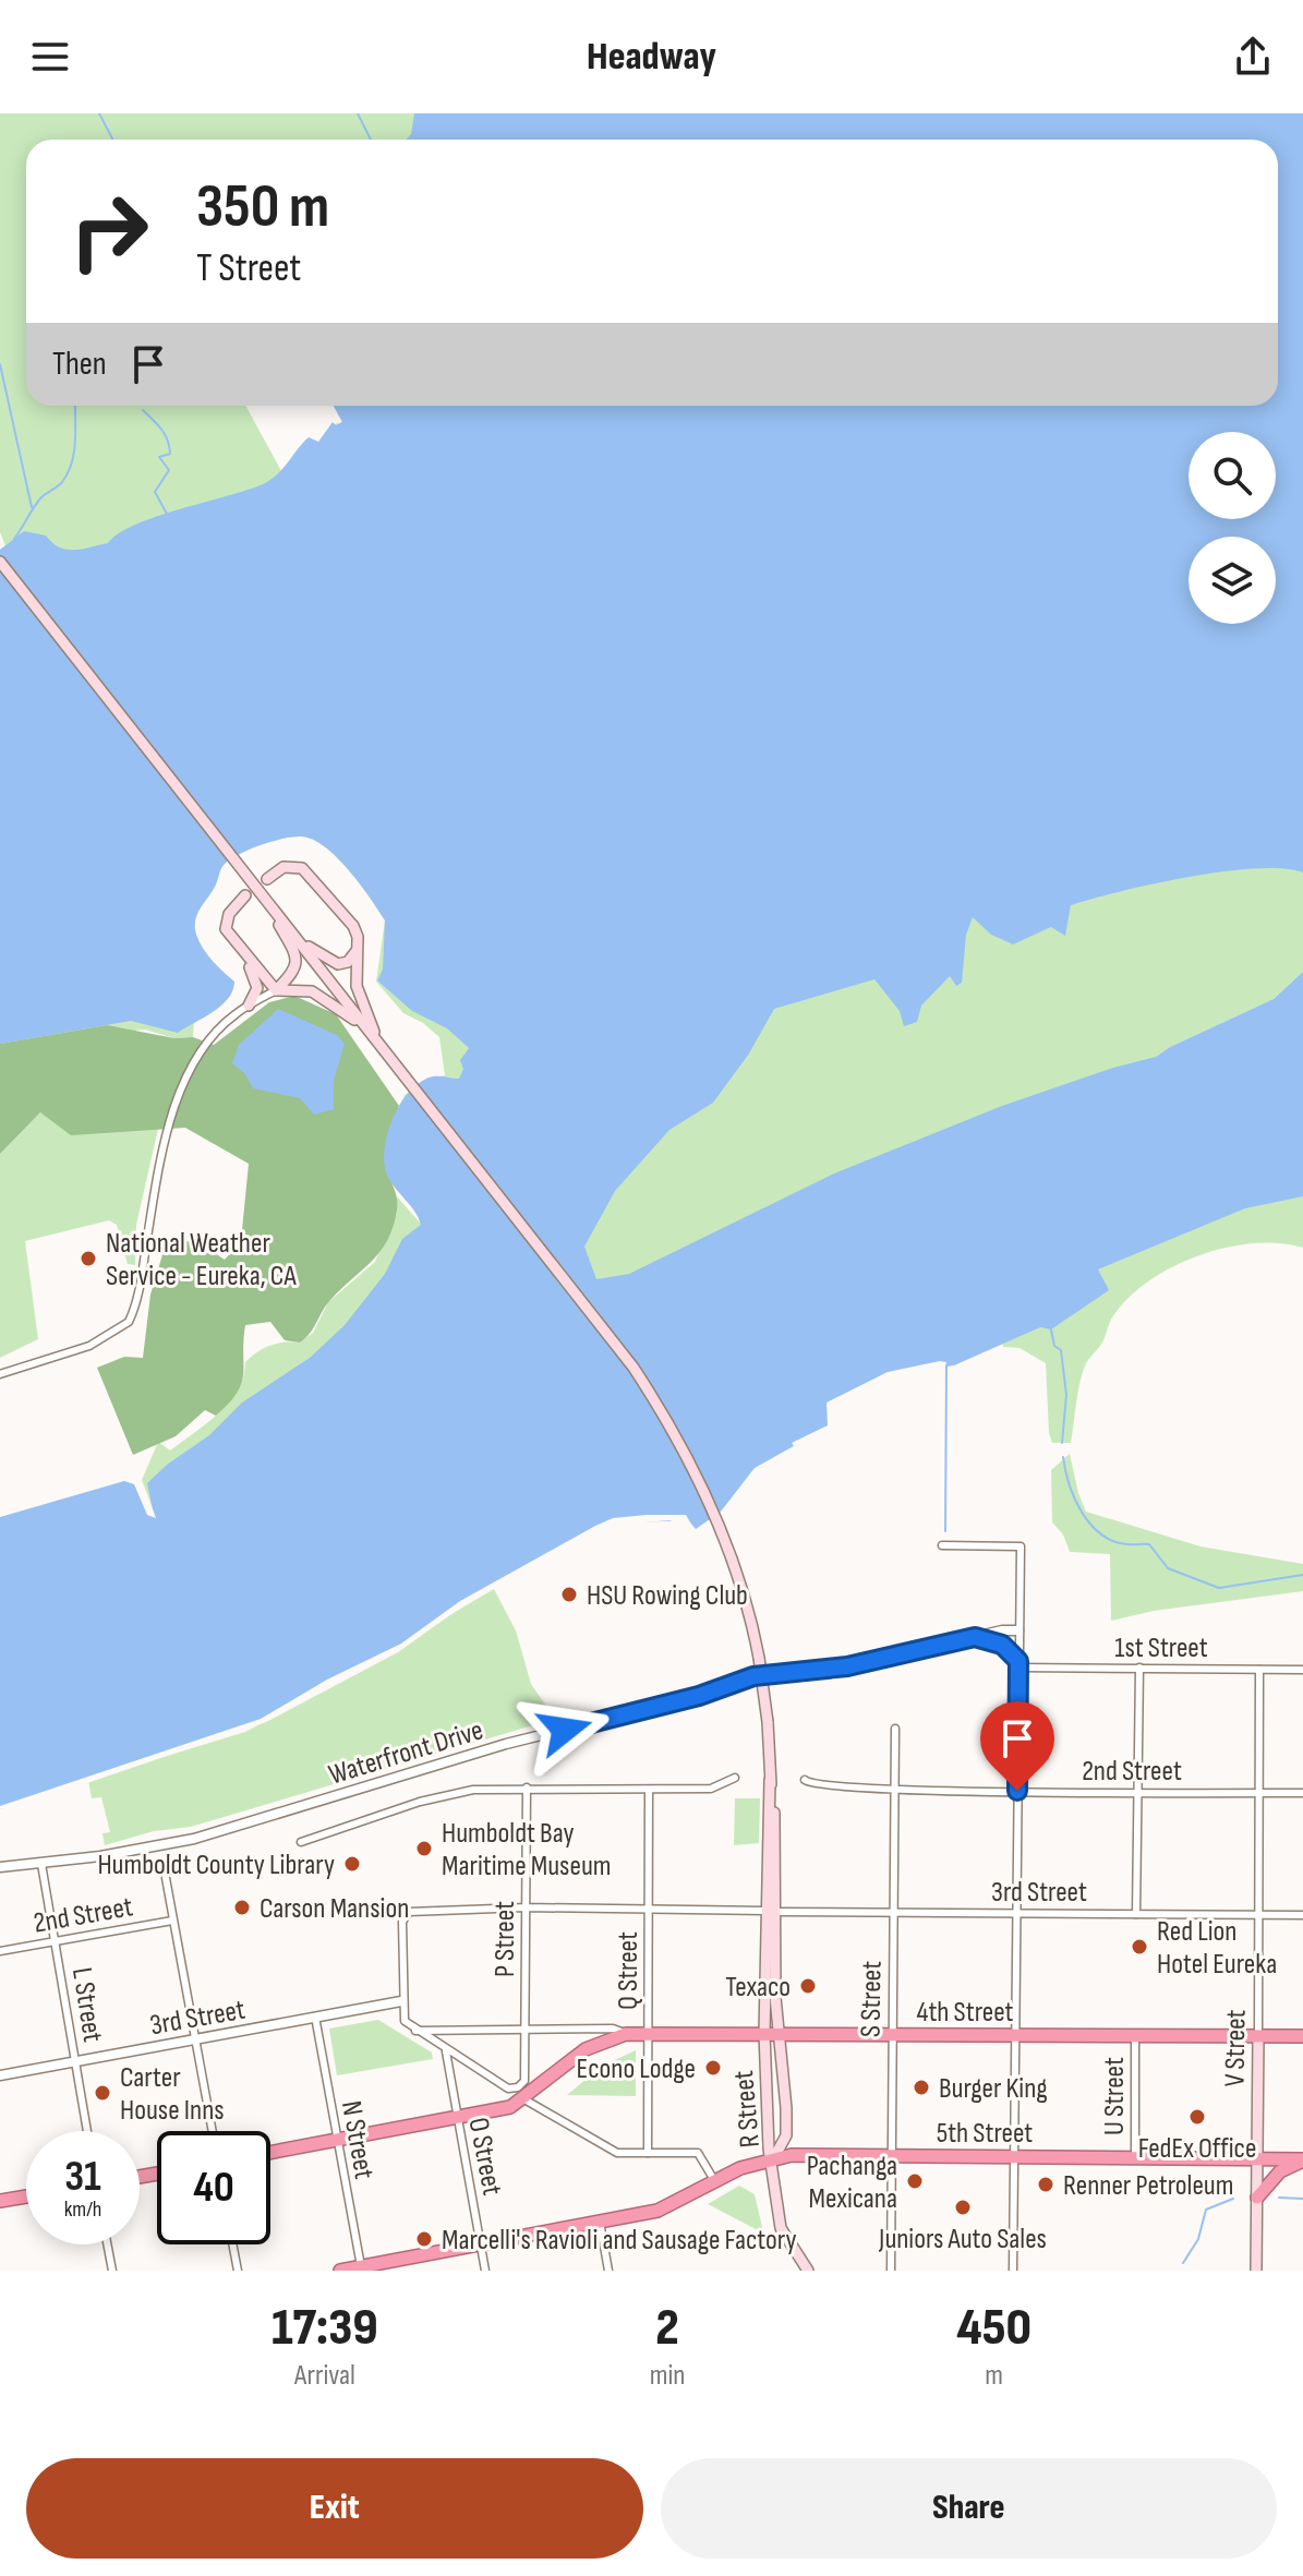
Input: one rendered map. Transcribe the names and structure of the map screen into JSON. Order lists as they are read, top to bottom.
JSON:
{
  "streets": {
    "highway": ["4th Street", "5th Street"],
    "main road": ["V Street", "R Street"],
    "street": [
      "1st Street",
      "Waterfront Drive",
      "2nd Street",
      "3rd Street",
      "P Street",
      "Q Street",
      "S Street",
      "L Street",
      "U Street",
      "N Street",
      "O Street"
    ]
  },
  "crossings": [
    ["1st Street", "V Street"],
    ["Waterfront Drive", "L Street"],
    ["2nd Street", "S Street"],
    ["2nd Street", "L Street"],
    ["2nd Street", "V Street"],
    ["3rd Street", "P Street"],
    ["3rd Street", "Q Street"],
    ["3rd Street", "S Street"],
    ["3rd Street", "L Street"],
    ["3rd Street", "V Street"],
    ["3rd Street", "R Street"],
    ["3rd Street", "N Street"],
    ["P Street", "4th Street"],
    ["Q Street", "4th Street"],
    ["S Street", "4th Street"],
    ["S Street", "5th Street"],
    ["4th Street", "V Street"],
    ["4th Street", "U Street"],
    ["4th Street", "R Street"],
    ["4th Street", "N Street"],
    ["4th Street", "O Street"],
    ["V Street", "5th Street"],
    ["U Street", "5th Street"],
    ["R Street", "5th Street"],
    ["5th Street", "N Street"],
    ["5th Street", "O Street"]
  ],
  "places": [
    "National Weather Service - Eureka, CA",
    "HSU Rowing Club",
    "Humboldt Bay Maritime Museum",
    "Humboldt County Library",
    "Carson Mansion",
    "Red Lion Hotel Eureka",
    "Texaco",
    "Econo Lodge",
    "Burger King",
    "Carter House Inns",
    "FedEx Office",
    "Pachanga Mexicana",
    "Renner Petroleum",
    "Juniors Auto Sales",
    "Marcelli's Ravioli and Sausage Factory"
  ],
  "page": {
    "header": "Headway",
    "turn": ["350 m", "T Street"],
    "then": "Then",
    "speed": "31 km/h",
    "limit": "40",
    "eta": [
      "17:39",
      "Arrival",
      "2",
      "min",
      "450",
      "m"
    ],
    "buttons": ["Exit", "Share"]
  }
}
